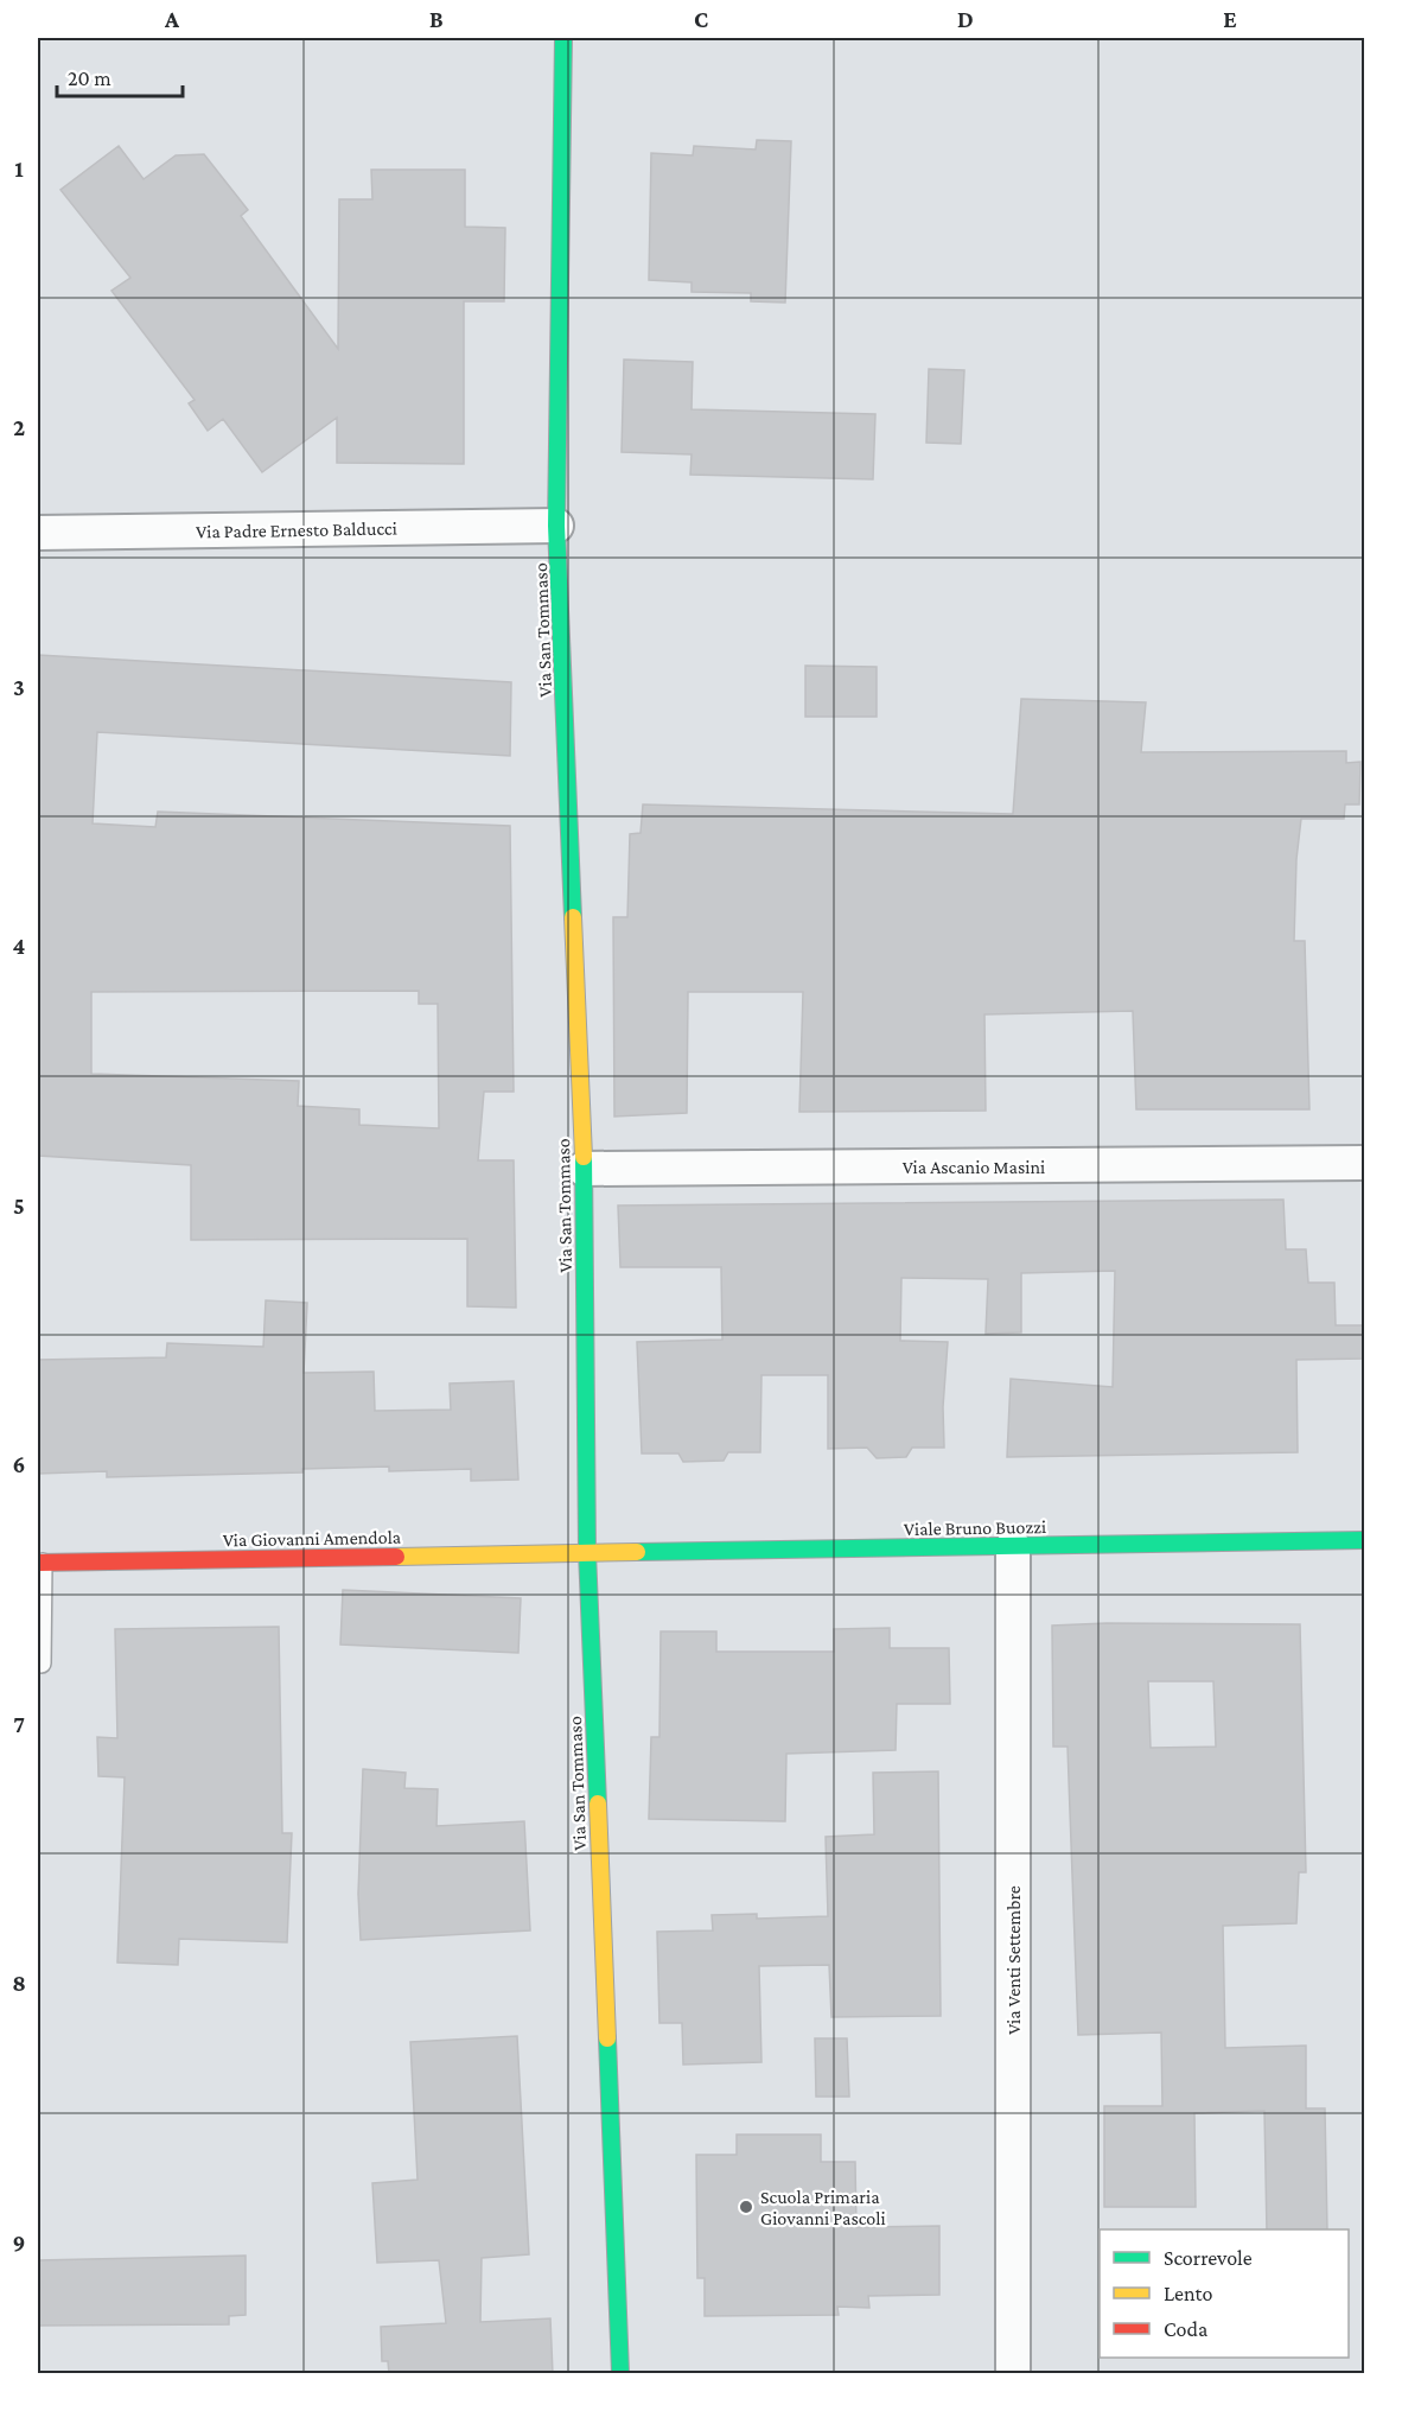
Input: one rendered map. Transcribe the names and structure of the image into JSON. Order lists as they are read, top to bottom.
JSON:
{
  "streets": {
    "street": [
      "Via Padre Ernesto Balducci",
      "Via San Tommaso",
      "Via Ascanio Masini",
      "Viale Bruno Buozzi",
      "Via Giovanni Amendola",
      "Via Venti Settembre"
    ]
  },
  "crossings": [
    ["Via Padre Ernesto Balducci", "Via San Tommaso"],
    ["Via San Tommaso", "Via Ascanio Masini"],
    ["Via San Tommaso", "Viale Bruno Buozzi"],
    ["Via San Tommaso", "Via Giovanni Amendola"],
    ["Viale Bruno Buozzi", "Via Giovanni Amendola"],
    ["Viale Bruno Buozzi", "Via Venti Settembre"]
  ],
  "places": ["Scuola Primaria Giovanni Pascoli"],
  "legend": ["Scorrevole", "Lento", "Coda"],
  "scale_bar": "20 m",
  "grid": {
    "columns": [
      "A",
      "B",
      "C",
      "D",
      "E"
    ],
    "rows": [
      "1",
      "2",
      "3",
      "4",
      "5",
      "6",
      "7",
      "8",
      "9"
    ]
  }
}
